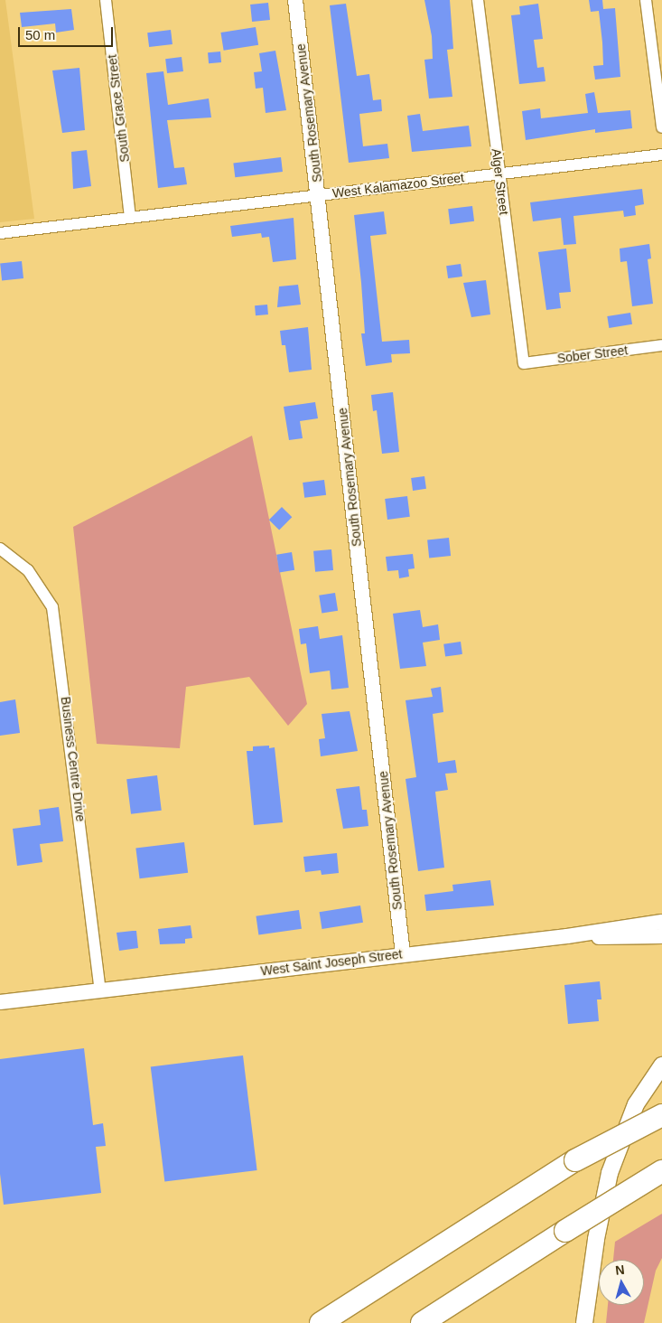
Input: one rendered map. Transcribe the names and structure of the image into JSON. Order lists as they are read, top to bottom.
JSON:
{
  "streets": {
    "street": [
      "South Grace Street",
      "South Rosemary Avenue",
      "Alger Street",
      "West Kalamazoo Street",
      "Sober Street",
      "Business Centre Drive",
      "West Saint Joseph Street"
    ]
  },
  "crossings": [
    ["South Grace Street", "West Kalamazoo Street"],
    ["South Rosemary Avenue", "West Kalamazoo Street"],
    ["South Rosemary Avenue", "West Saint Joseph Street"],
    ["Alger Street", "West Kalamazoo Street"],
    ["Alger Street", "Sober Street"],
    ["Business Centre Drive", "West Saint Joseph Street"]
  ],
  "scale_bar": "50 m",
  "north": "top"
}
